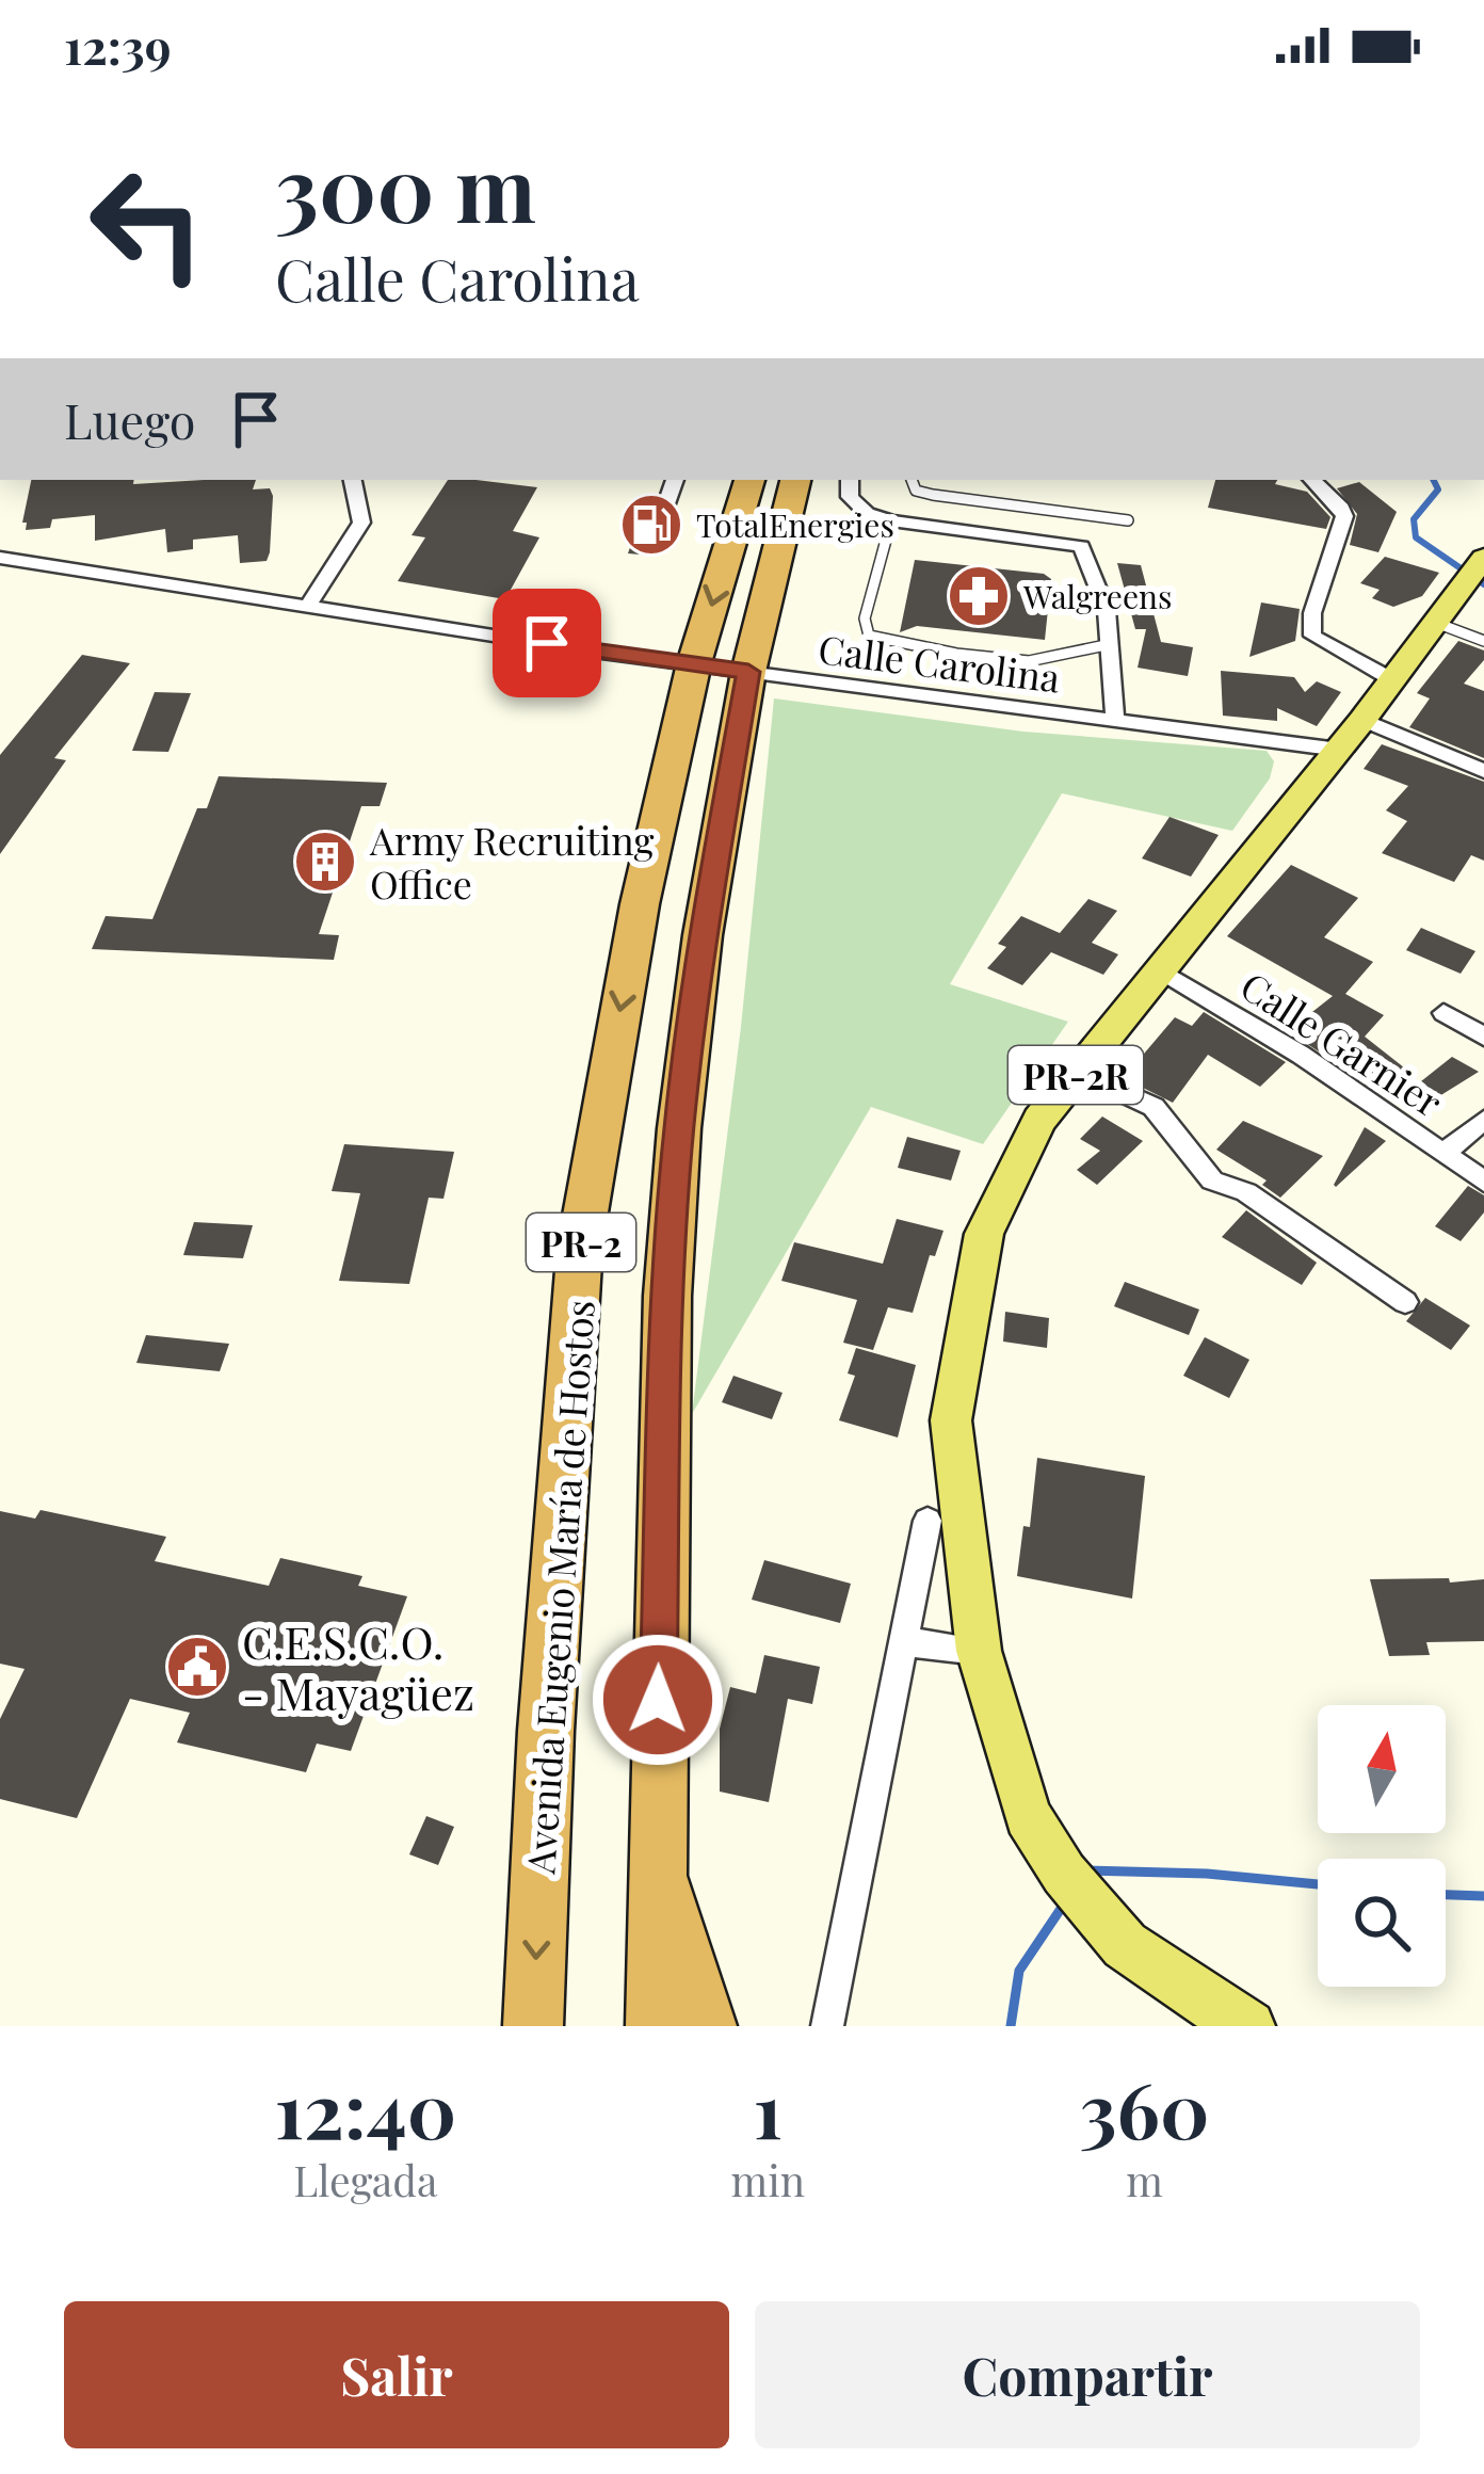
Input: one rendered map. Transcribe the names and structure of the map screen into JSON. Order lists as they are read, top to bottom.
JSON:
{
  "streets": {
    "highway": ["PR-2", "Avenida Eugenio María de Hostos"],
    "main road": ["PR-2R"],
    "street": ["Calle Carolina", "Calle Garnier"]
  },
  "crossings": [
    ["Calle Carolina", "PR-2R"],
    ["Calle Carolina", "PR-2"],
    ["Calle Carolina", "Avenida Eugenio María de Hostos"],
    ["Calle Garnier", "PR-2R"]
  ],
  "places": {
    "fuel station": ["TotalEnergies"],
    "pharmacy": ["Walgreens"],
    "building": ["Army Recruiting Office"],
    "public building": ["C.E.S.C.O. - Mayagüez"]
  },
  "north": "top",
  "page": {
    "status": "12:39",
    "turn": ["300 m", "Calle Carolina"],
    "then": "Luego",
    "eta": [
      "12:40",
      "Llegada",
      "1",
      "min",
      "360",
      "m"
    ],
    "buttons": ["Salir", "Compartir"]
  }
}
